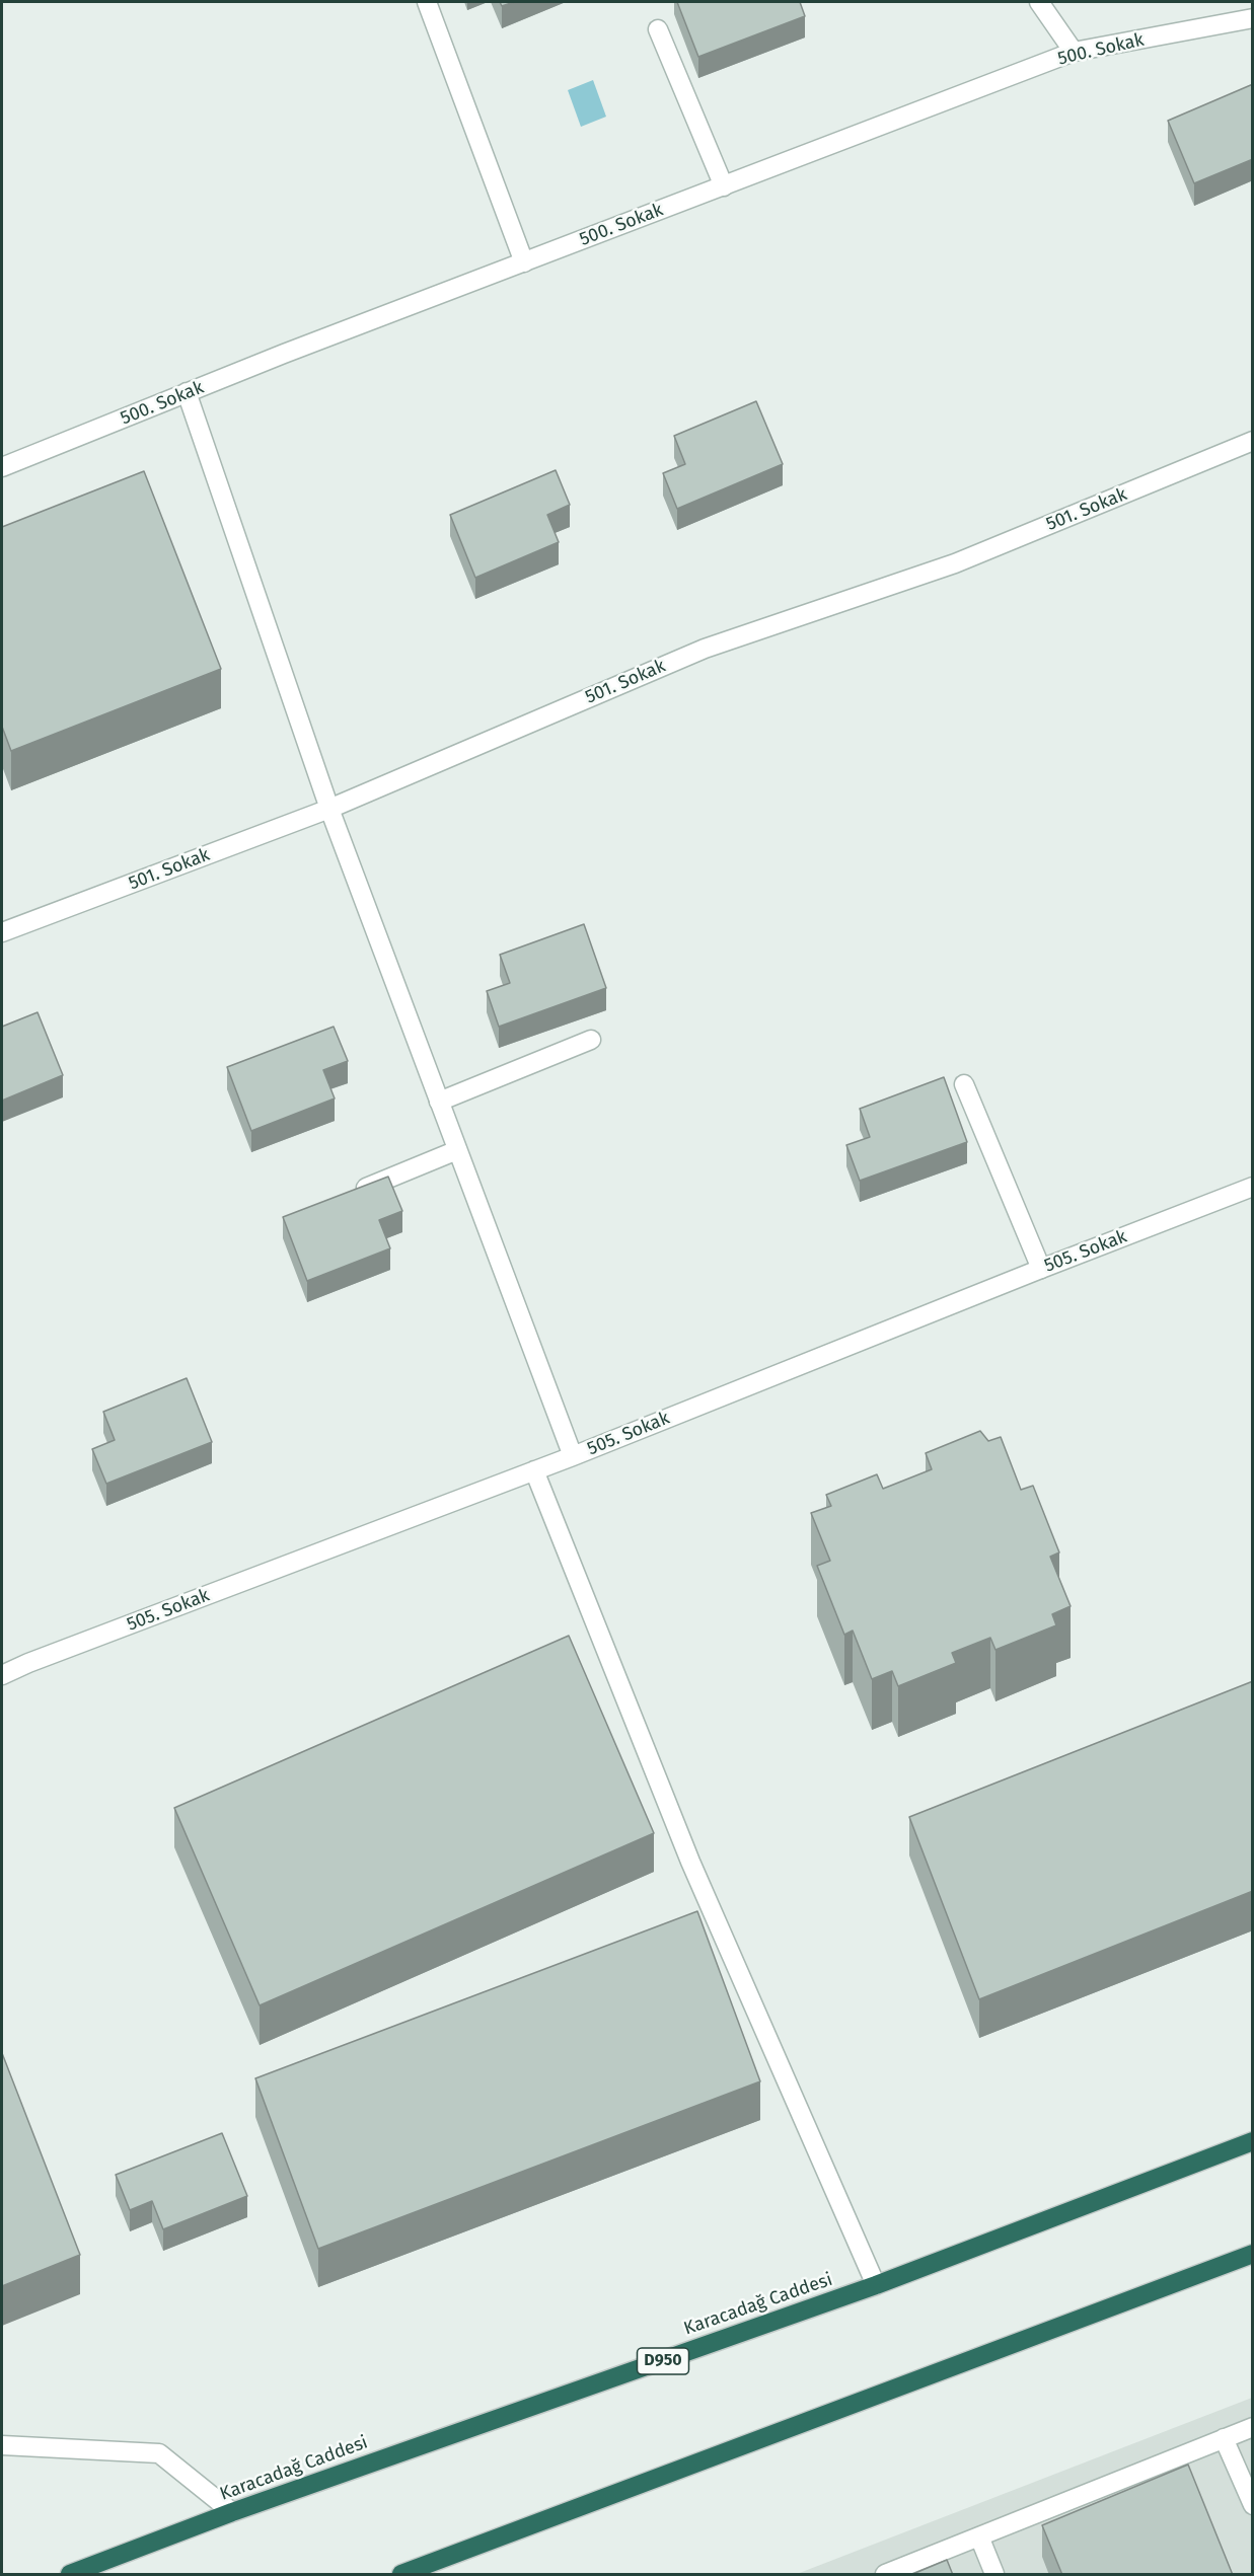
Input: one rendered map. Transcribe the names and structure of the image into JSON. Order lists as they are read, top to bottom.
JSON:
{
  "streets": {
    "highway": ["Karacadağ Caddesi", "D950"],
    "street": ["500. Sokak", "501. Sokak", "505. Sokak"]
  }
}
